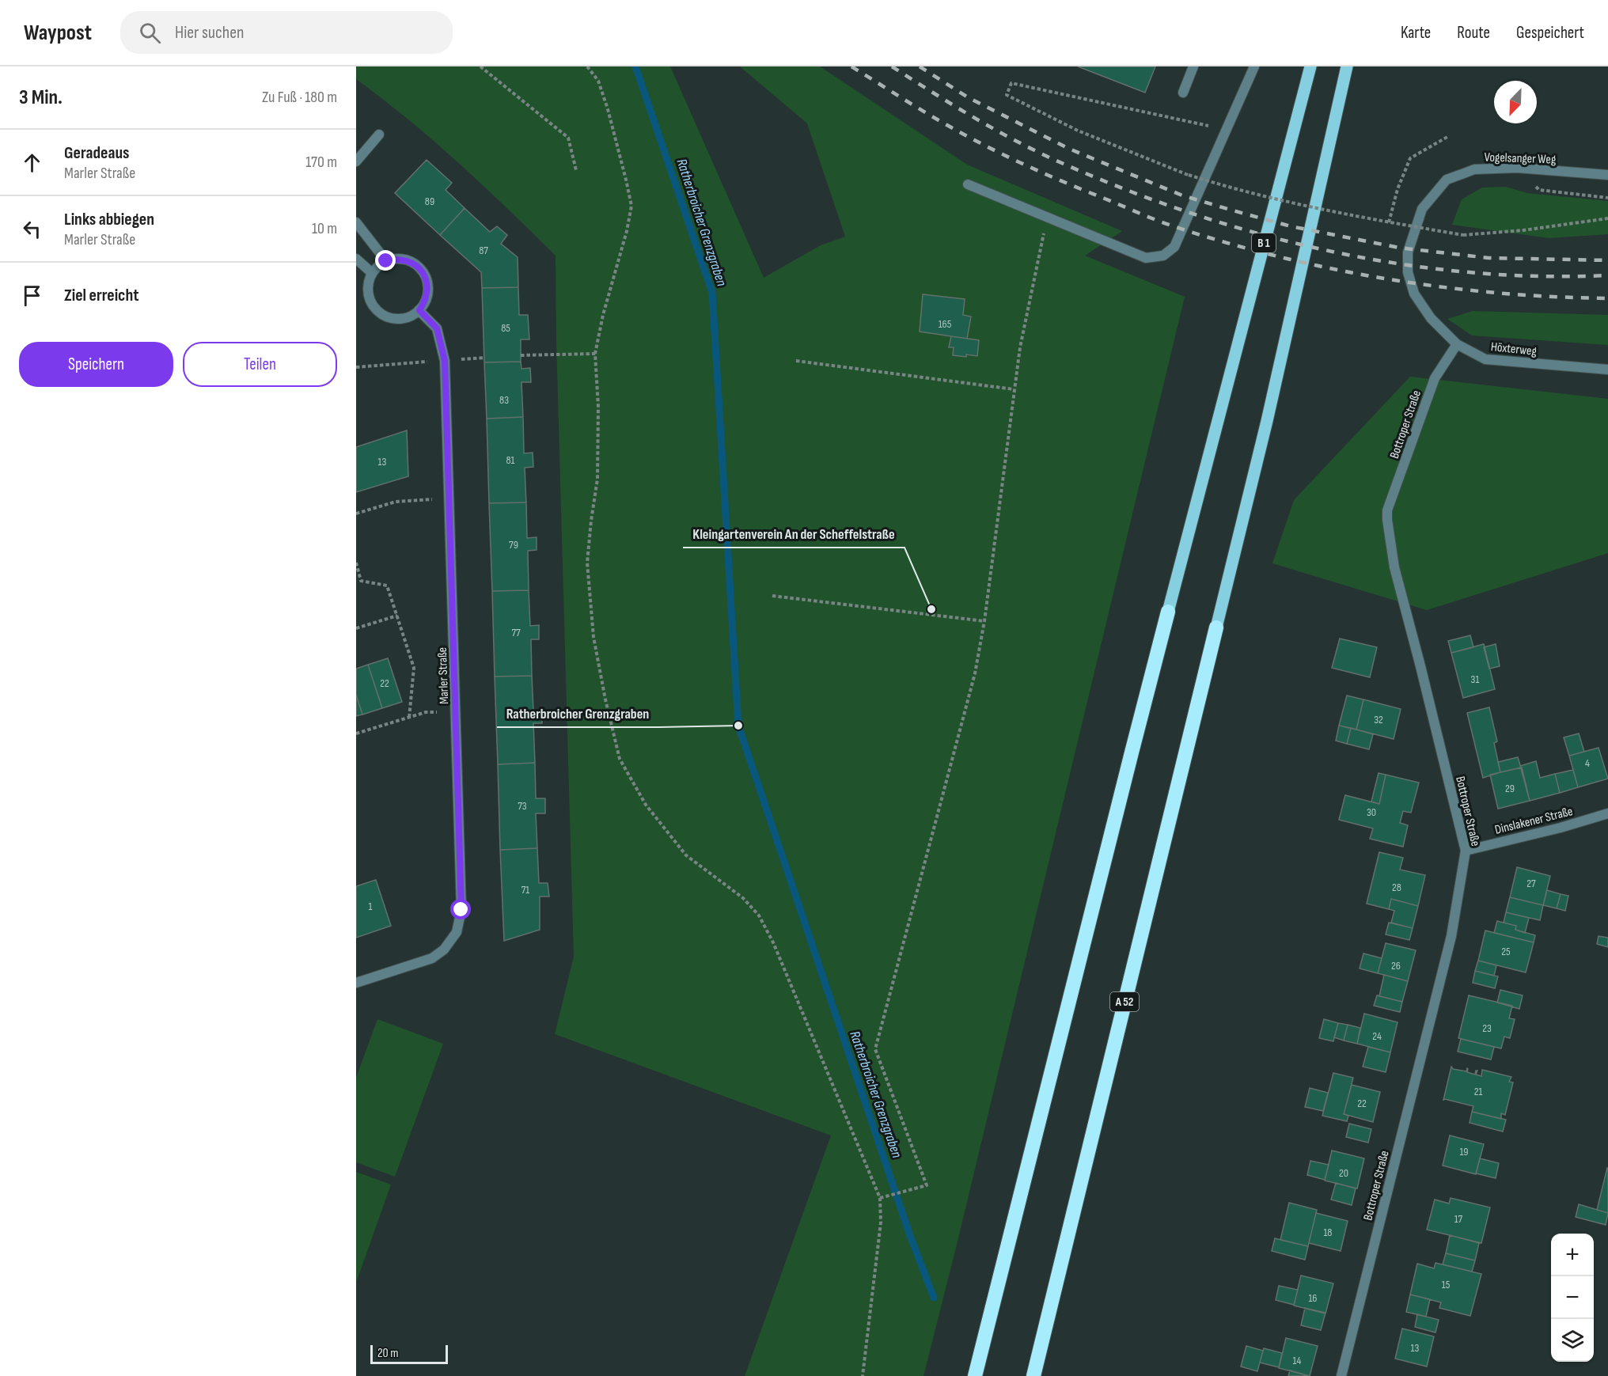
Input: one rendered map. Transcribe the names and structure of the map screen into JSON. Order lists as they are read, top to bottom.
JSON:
{
  "streets": {
    "highway": ["A 52"],
    "main road": ["B 1"],
    "street": [
      "Vogelsanger Weg",
      "Höxterweg",
      "Bottroper Straße",
      "Marler Straße",
      "Dinslakener Straße"
    ]
  },
  "crossings": [
    ["Vogelsanger Weg", "Höxterweg"],
    ["Höxterweg", "Bottroper Straße"],
    ["Bottroper Straße", "Dinslakener Straße"]
  ],
  "water": ["Ratherbroicher Grenzgraben"],
  "places": ["Kleingartenverein An der Scheffelstraße", "Ratherbroicher Grenzgraben"],
  "house_numbers": [
    "89",
    "87",
    "165",
    "85",
    "83",
    "81",
    "13",
    "79",
    "77",
    "31",
    "22",
    "32",
    "4",
    "29",
    "73",
    "30",
    "27",
    "28",
    "71",
    "1",
    "25",
    "26",
    "23",
    "24",
    "21",
    "22",
    "19",
    "20",
    "17",
    "18",
    "15",
    "16",
    "13",
    "14"
  ],
  "scale_bar": "20 m",
  "north": "bottom left",
  "page": {
    "header": "Waypost",
    "search": "Hier suchen",
    "nav": ["Karte", "Route", "Gespeichert"],
    "heading": ["3 Min.", "Zu Fuß · 180 m"],
    "list": [
      ["Geradeaus", "Marler Straße", "170 m"],
      ["Links abbiegen", "Marler Straße", "10 m"],
      "Ziel erreicht"
    ],
    "buttons": ["Speichern", "Teilen"],
    "map_buttons": ["+", "−"],
    "scale": "20 m"
  }
}
